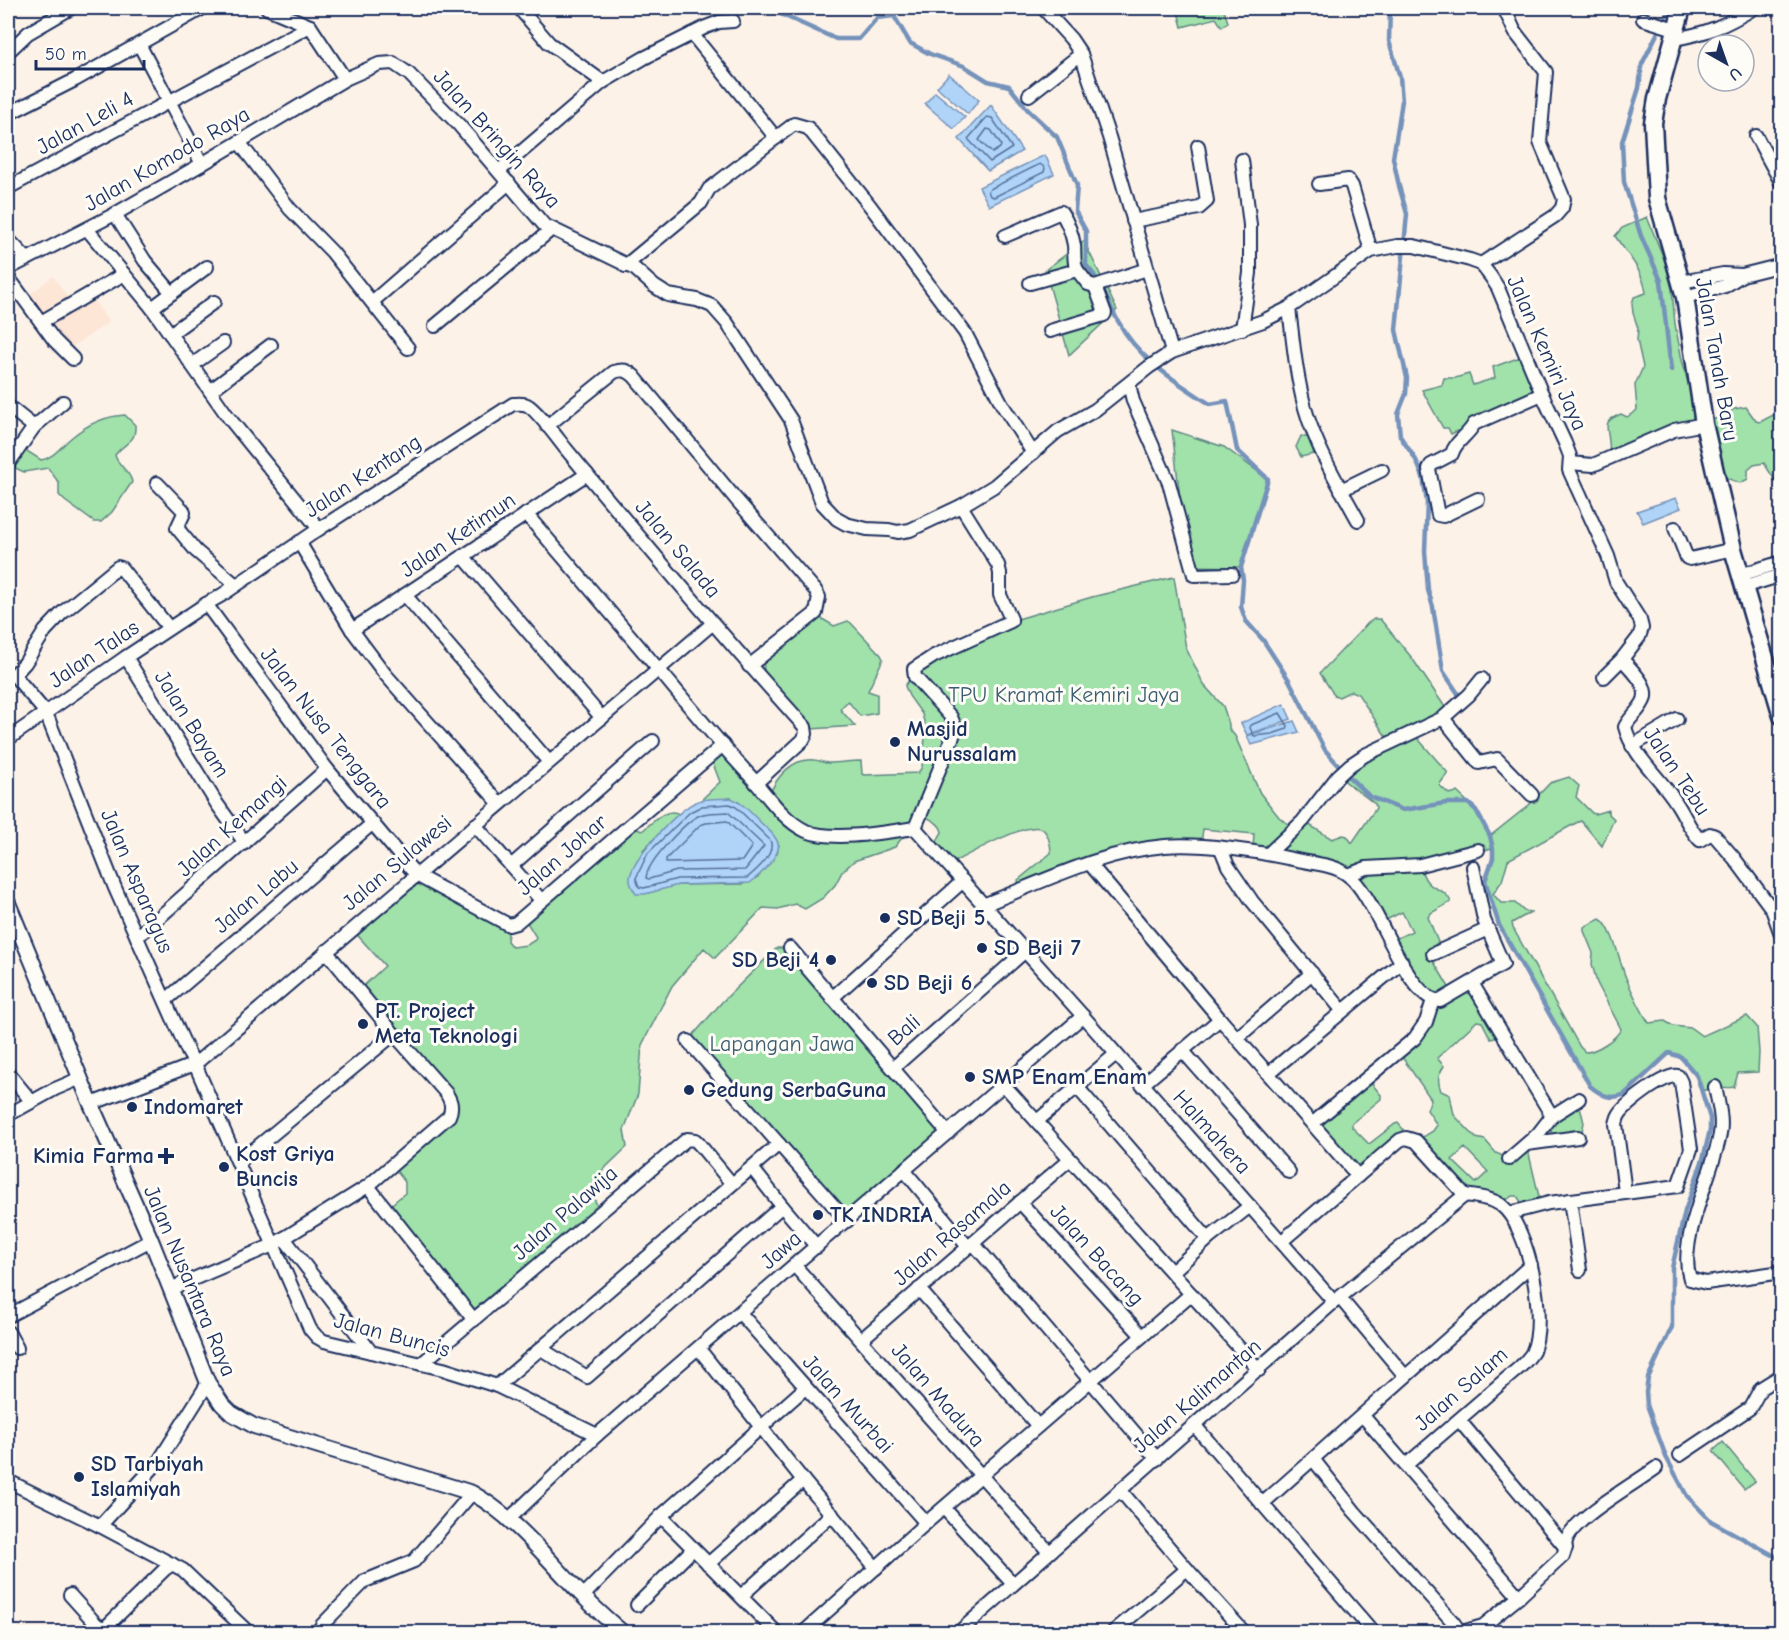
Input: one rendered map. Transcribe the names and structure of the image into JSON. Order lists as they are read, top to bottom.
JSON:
{
  "streets": {
    "main road": ["Jalan Tanah Baru"],
    "street": [
      "Jalan Leli 4",
      "Jalan Bringin Raya",
      "Jalan Komodo Raya",
      "Jalan Kemiri Jaya",
      "Jalan Kentang",
      "Jalan Ketimun",
      "Jalan Salada",
      "Jalan Talas",
      "Jalan Bayam",
      "Jalan Nusa Tenggara",
      "Jalan Tebu",
      "Jalan Kemangi",
      "Jalan Johar",
      "Jalan Sulawesi",
      "Jalan Asparagus",
      "Jalan Labu",
      "Bali",
      "Halmahera",
      "Jalan Palawija",
      "Jalan Rasamala",
      "Jawa",
      "Jalan Bacang",
      "Jalan Nusantara Raya",
      "Jalan Buncis",
      "Jalan Salam",
      "Jalan Madura",
      "Jalan Kalimantan",
      "Jalan Murbai"
    ]
  },
  "crossings": [
    ["Jalan Bringin Raya", "Jalan Komodo Raya"],
    ["Jalan Bringin Raya", "Jalan Kemiri Jaya"],
    ["Jalan Kemiri Jaya", "Jalan Tanah Baru"],
    ["Jalan Kentang", "Jalan Salada"],
    ["Jalan Kentang", "Jalan Talas"],
    ["Jalan Kentang", "Jalan Nusa Tenggara"],
    ["Jalan Ketimun", "Jalan Salada"],
    ["Jalan Salada", "Jalan Sulawesi"],
    ["Jalan Talas", "Jalan Bayam"],
    ["Jalan Talas", "Jalan Nusa Tenggara"],
    ["Jalan Talas", "Jalan Asparagus"],
    ["Jalan Bayam", "Jalan Kemangi"],
    ["Jalan Nusa Tenggara", "Jalan Kemangi"],
    ["Jalan Nusa Tenggara", "Jalan Johar"],
    ["Jalan Nusa Tenggara", "Jalan Sulawesi"],
    ["Jalan Nusa Tenggara", "Jalan Labu"],
    ["Jalan Kemangi", "Jalan Asparagus"],
    ["Jalan Johar", "Jalan Sulawesi"],
    ["Jalan Sulawesi", "Jalan Asparagus"],
    ["Jalan Sulawesi", "Jalan Nusantara Raya"],
    ["Jalan Sulawesi", "Jalan Buncis"],
    ["Jalan Asparagus", "Jalan Labu"],
    ["Jalan Asparagus", "Jalan Buncis"],
    ["Bali", "Halmahera"],
    ["Halmahera", "Jawa"],
    ["Halmahera", "Jalan Kalimantan"],
    ["Jalan Palawija", "Jalan Buncis"],
    ["Jalan Rasamala", "Jalan Bacang"],
    ["Jalan Rasamala", "Jalan Madura"],
    ["Jawa", "Jalan Nusantara Raya"],
    ["Jawa", "Jalan Buncis"],
    ["Jawa", "Jalan Madura"],
    ["Jawa", "Jalan Murbai"],
    ["Jalan Madura", "Jalan Kalimantan"]
  ],
  "parks": ["TPU Kramat Kemiri Jaya", "Lapangan Jawa"],
  "places": {
    "other": [
      "Masjid Nurussalam",
      "SD Beji 5",
      "SD Beji 7",
      "SD Beji 4",
      "SD Beji 6",
      "PT. Project Meta Teknologi",
      "SMP Enam Enam",
      "Gedung SerbaGuna",
      "Indomaret",
      "Kost Griya Buncis",
      "TK INDRIA",
      "SD Tarbiyah Islamiyah"
    ],
    "health": ["Kimia Farma"]
  },
  "scale_bar": "50 m",
  "north": "bottom right"
}
